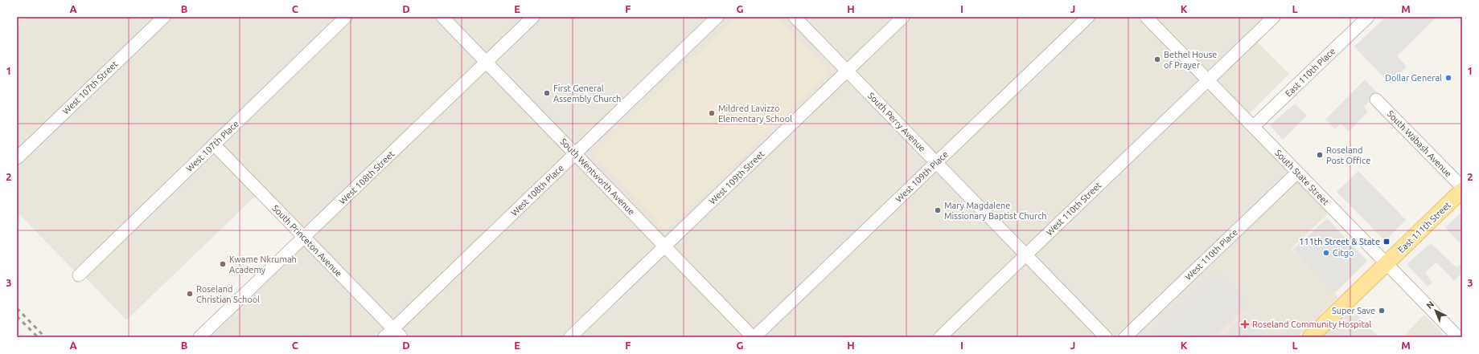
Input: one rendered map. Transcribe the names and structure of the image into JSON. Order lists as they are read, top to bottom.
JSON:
{
  "streets": {
    "main road": ["East 111th Street"],
    "street": [
      "East 110th Place",
      "West 107th Street",
      "South Perry Avenue",
      "South Wabash Avenue",
      "West 107th Place",
      "South Wentworth Avenue",
      "West 109th Place",
      "West 108th Street",
      "West 109th Street",
      "South State Street",
      "West 108th Place",
      "West 110th Street",
      "South Princeton Avenue",
      "West 110th Place"
    ]
  },
  "crossings": [
    ["East 110th Place", "South State Street"],
    ["South Perry Avenue", "West 109th Place"],
    ["South Perry Avenue", "West 109th Street"],
    ["South Perry Avenue", "West 110th Street"],
    ["West 107th Place", "South Princeton Avenue"],
    ["South Wentworth Avenue", "West 109th Place"],
    ["South Wentworth Avenue", "West 108th Street"],
    ["South Wentworth Avenue", "West 109th Street"],
    ["South Wentworth Avenue", "West 108th Place"],
    ["West 108th Street", "South Princeton Avenue"],
    ["South State Street", "West 110th Street"],
    ["South State Street", "East 111th Street"],
    ["South State Street", "West 110th Place"],
    ["West 108th Place", "South Princeton Avenue"]
  ],
  "places": {
    "other": [
      "Bethel House of Prayer",
      "Dollar General",
      "First General Assembly Church",
      "Mildred Lavizzo Elementary School",
      "Roseland Post Office",
      "Mary Magdalene Missionary Baptist Church",
      "Citgo",
      "Kwame Nkrumah Academy",
      "Roseland Christian School",
      "Super Save"
    ],
    "transit": ["111th Street & State"],
    "health": ["Roseland Community Hospital"]
  },
  "north": "top left",
  "grid": {
    "columns": [
      "A",
      "B",
      "C",
      "D",
      "E",
      "F",
      "G",
      "H",
      "I",
      "J",
      "K",
      "L",
      "M"
    ],
    "rows": ["1", "2", "3"]
  }
}
